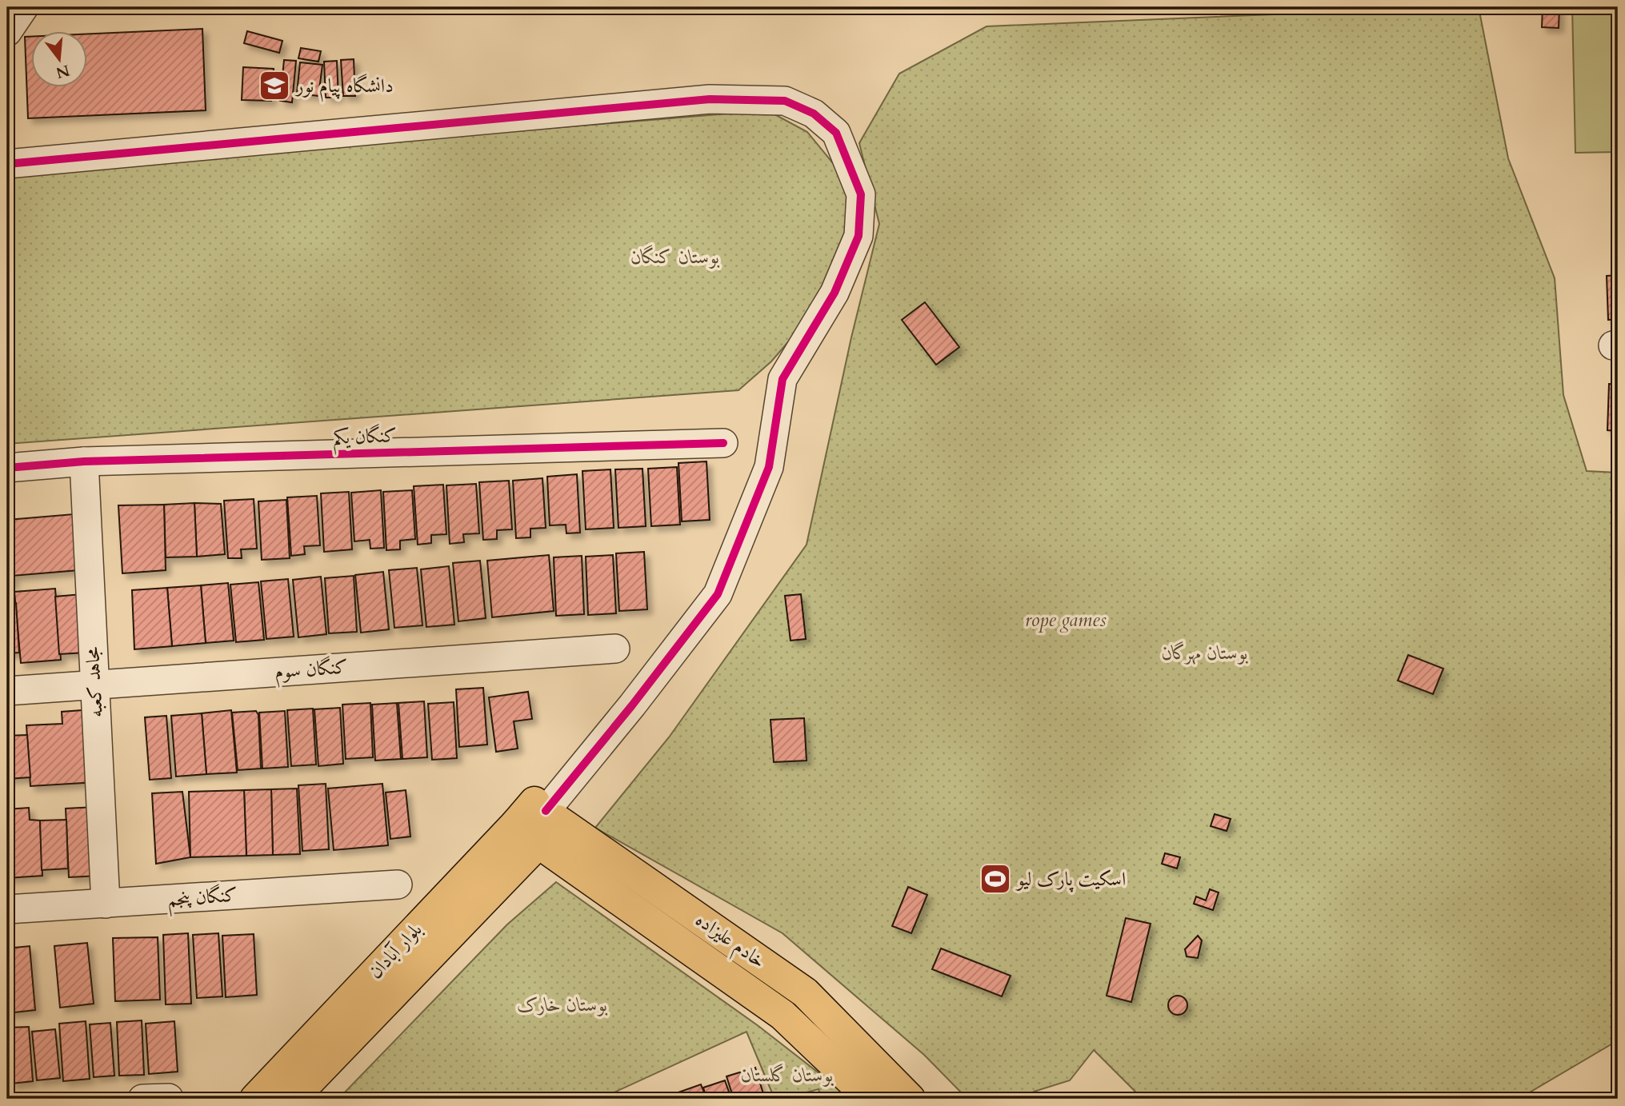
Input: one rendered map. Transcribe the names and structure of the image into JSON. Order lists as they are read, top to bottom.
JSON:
{
  "streets": {
    "main road": ["خادم علیزاده", "بلوار آبادان"],
    "street": [
      "کنگان یکم",
      "کنگان سوم",
      "مجاهد کعبه",
      "کنگان پنجم"
    ]
  },
  "crossings": [
    ["کنگان یکم", "مجاهد کعبه"],
    ["کنگان سوم", "مجاهد کعبه"],
    ["مجاهد کعبه", "کنگان پنجم"],
    ["خادم علیزاده", "بلوار آبادان"]
  ],
  "parks": [
    "بوستان کنگان",
    "rope games",
    "بوستان مهرگان",
    "بوستان خارک",
    "بوستان گلستان"
  ],
  "places": {
    "school or university": ["دانشگاه پیام نور"],
    "sports": ["اسکیت پارک لیو"]
  },
  "north": "bottom"
}
